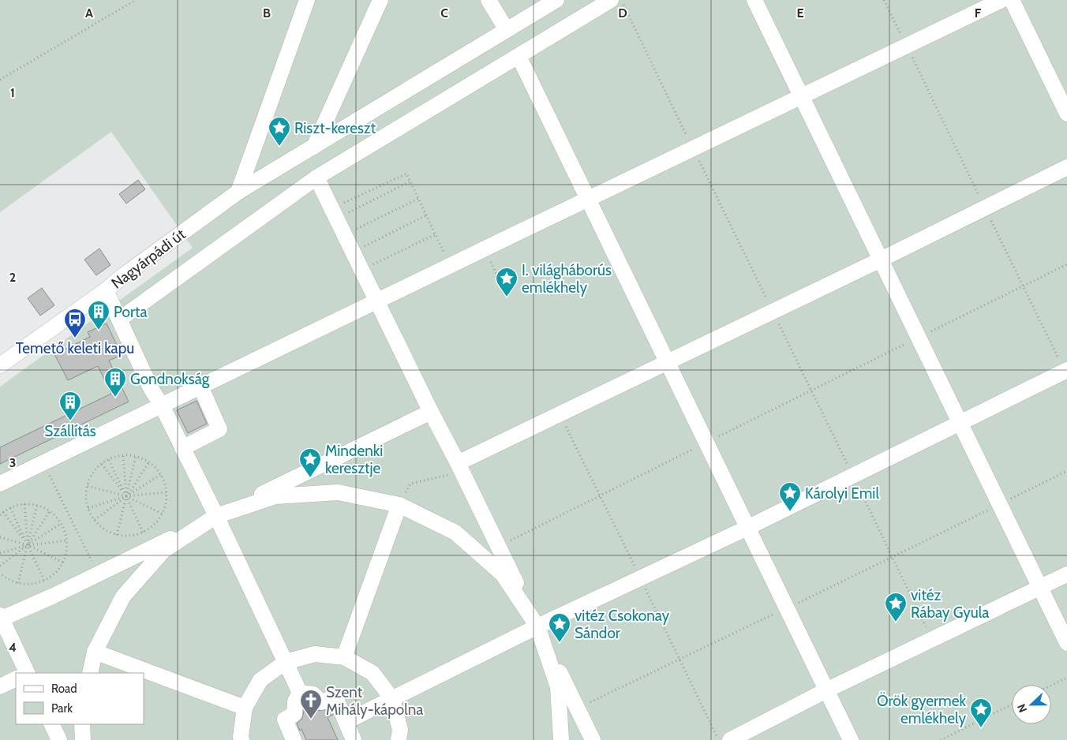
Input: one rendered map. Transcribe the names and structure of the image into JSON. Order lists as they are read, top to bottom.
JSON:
{
  "streets": {
    "street": ["Nagyárpádi út"]
  },
  "places": {
    "place": [
      "Riszt-kereszt",
      "I. világháborús emlékhely",
      "Mindenki keresztje",
      "Károlyi Emil",
      "vitéz Rábay Gyula",
      "vitéz Csokonay Sándor",
      "Örök gyermek emlékhely"
    ],
    "building": ["Porta", "Gondnokság", "Szállítás"],
    "bus stop": ["Temető keleti kapu"],
    "church": ["Szent Mihály-kápolna"]
  },
  "legend": ["Road", "Park"],
  "north": "left",
  "grid": {
    "columns": [
      "A",
      "B",
      "C",
      "D",
      "E",
      "F"
    ],
    "rows": [
      "1",
      "2",
      "3",
      "4"
    ]
  }
}
